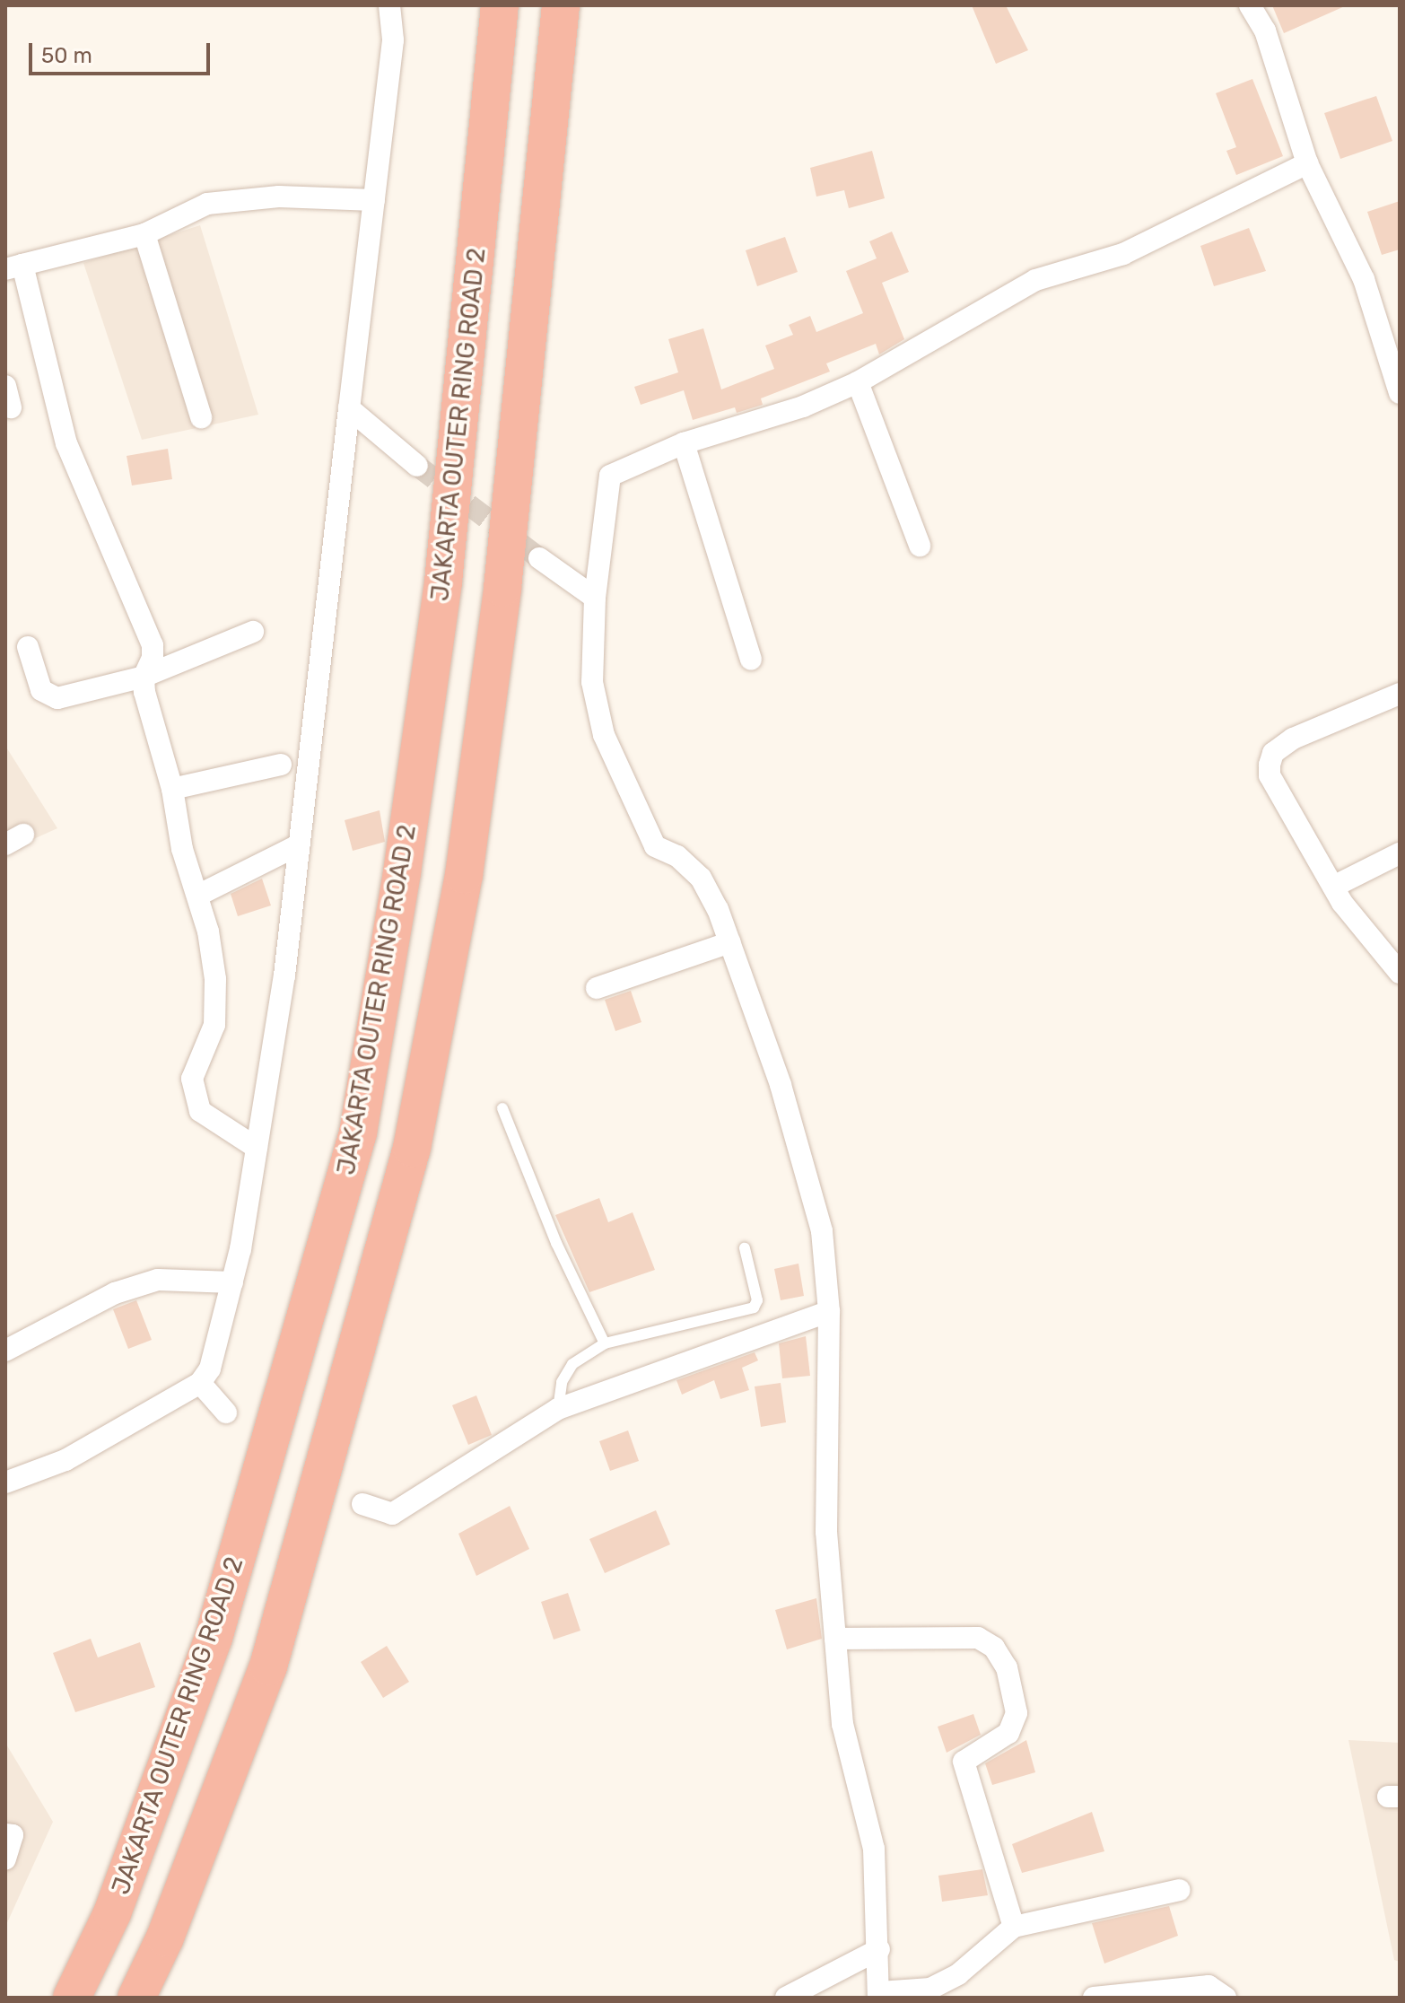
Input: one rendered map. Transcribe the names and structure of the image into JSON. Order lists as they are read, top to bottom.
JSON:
{
  "streets": {
    "highway": ["JAKARTA OUTER RING ROAD 2"]
  },
  "scale_bar": "50 m"
}
